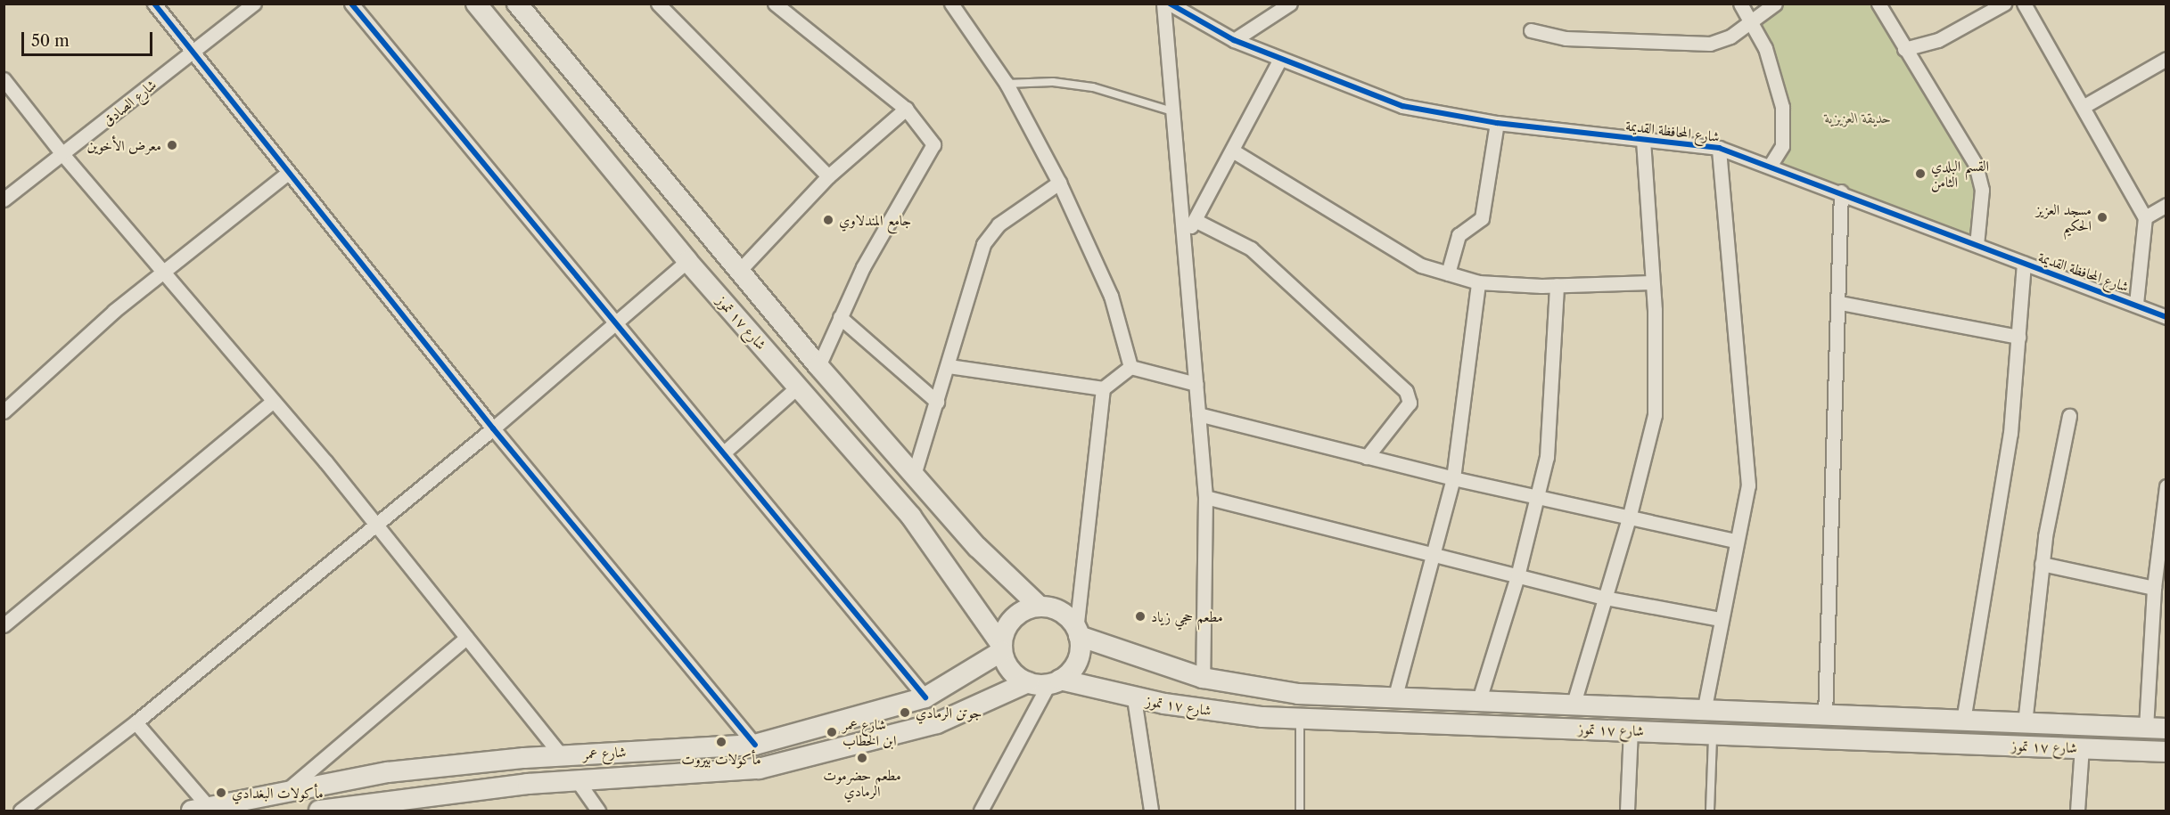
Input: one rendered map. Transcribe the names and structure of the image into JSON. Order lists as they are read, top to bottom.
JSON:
{
  "streets": {
    "main road": ["شارع ١٧ تموز", "شارع عمر"],
    "street": ["شارع الصادق", "شارع المحافظة القديمة"]
  },
  "crossings": [
    ["شارع ١٧ تموز", "شارع عمر"]
  ],
  "parks": ["حديقة العزيزية"],
  "places": [
    "معرض الأخوين",
    "القسم البلدي الثامن",
    "مسجد العزيز الحكيم",
    "جامع المندلاوي",
    "مطعم حجي زياد",
    "جوتن الرمادي",
    "شارع عمر ابن الخطاب",
    "مأكولات بيروت",
    "مطعم حضرموت الرمادي",
    "مأكولات البغدادي"
  ],
  "scale_bar": "50 m"
}
